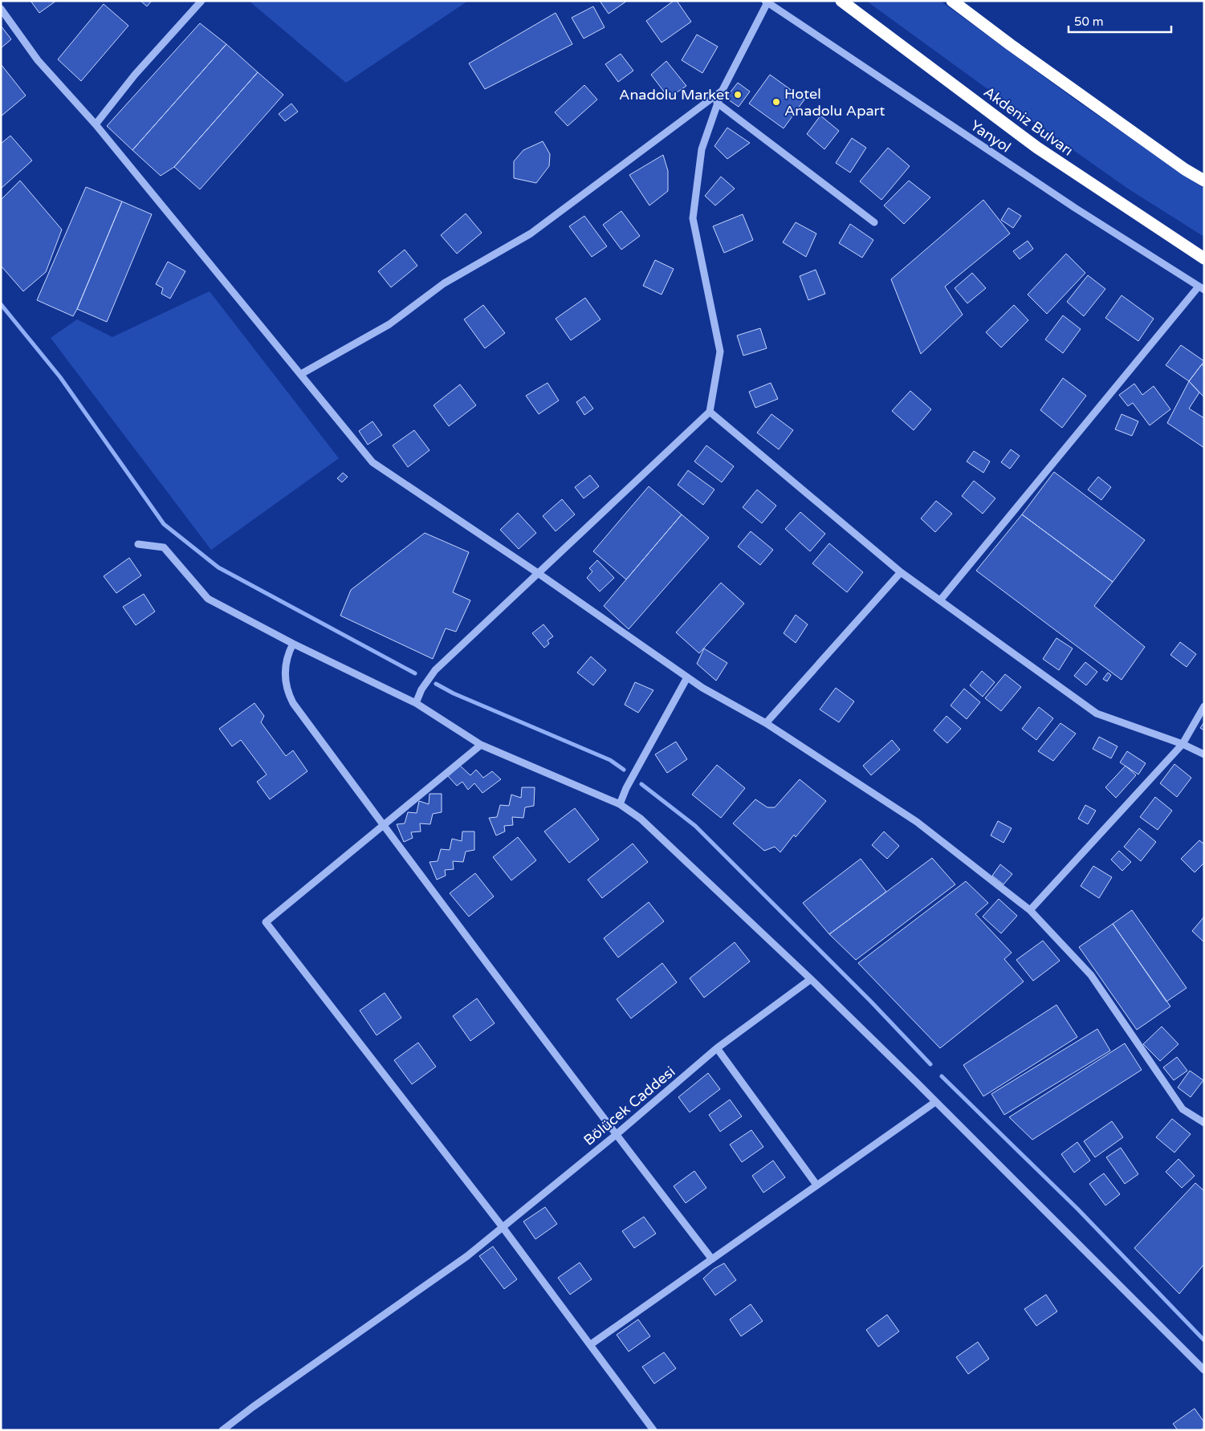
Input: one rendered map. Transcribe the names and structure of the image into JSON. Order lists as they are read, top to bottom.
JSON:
{
  "streets": {
    "highway": ["Akdeniz Bulvarı"],
    "street": ["Yanyol", "Bölücek Caddesi"]
  },
  "places": ["Anadolu Market", "Hotel Anadolu Apart"],
  "scale_bar": "50 m"
}
